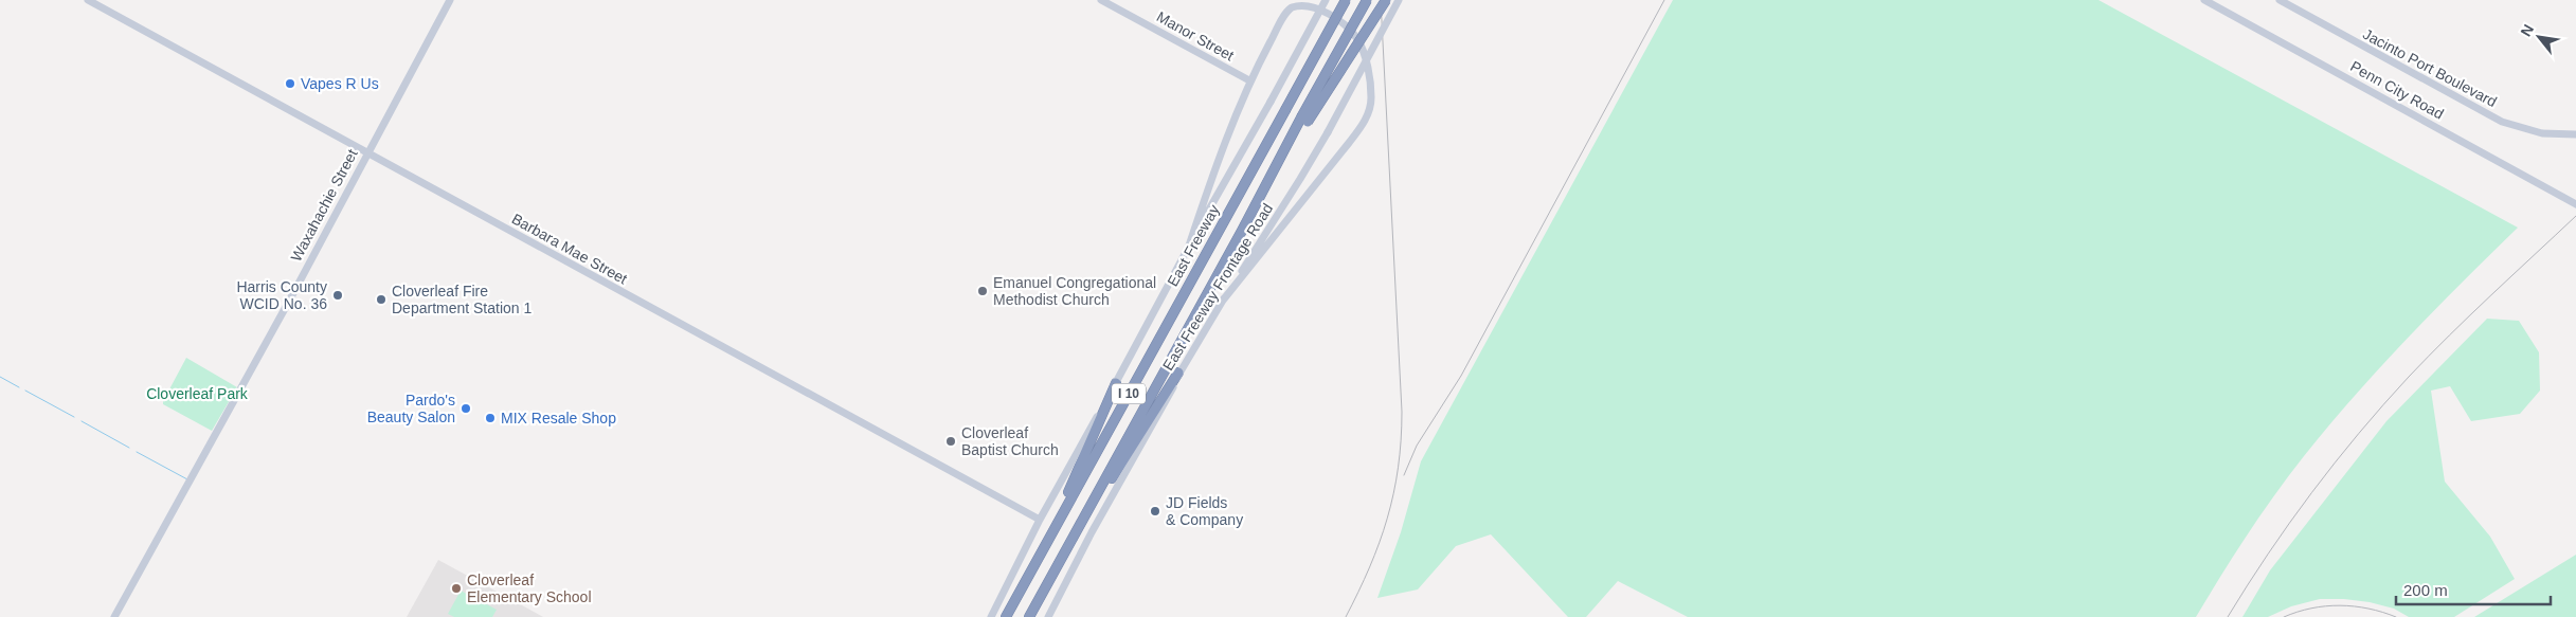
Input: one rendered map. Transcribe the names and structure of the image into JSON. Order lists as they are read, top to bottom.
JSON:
{
  "streets": {
    "highway": ["East Freeway", "I 10"],
    "main road": [
      "Manor Street",
      "Jacinto Port Boulevard",
      "Penn City Road",
      "Waxahachie Street",
      "Barbara Mae Street",
      "East Freeway Frontage Road"
    ]
  },
  "crossings": [
    ["Waxahachie Street", "Barbara Mae Street"]
  ],
  "parks": ["Cloverleaf Park"],
  "places": [
    "Vapes R Us",
    "Emanuel Congregational Methodist Church",
    "Harris County WCID No. 36",
    "Cloverleaf Fire Department Station 1",
    "Pardo's Beauty Salon",
    "MIX Resale Shop",
    "Cloverleaf Baptist Church",
    "JD Fields & Company",
    "Cloverleaf Elementary School"
  ],
  "scale_bar": "200 m",
  "north": "top left"
}
